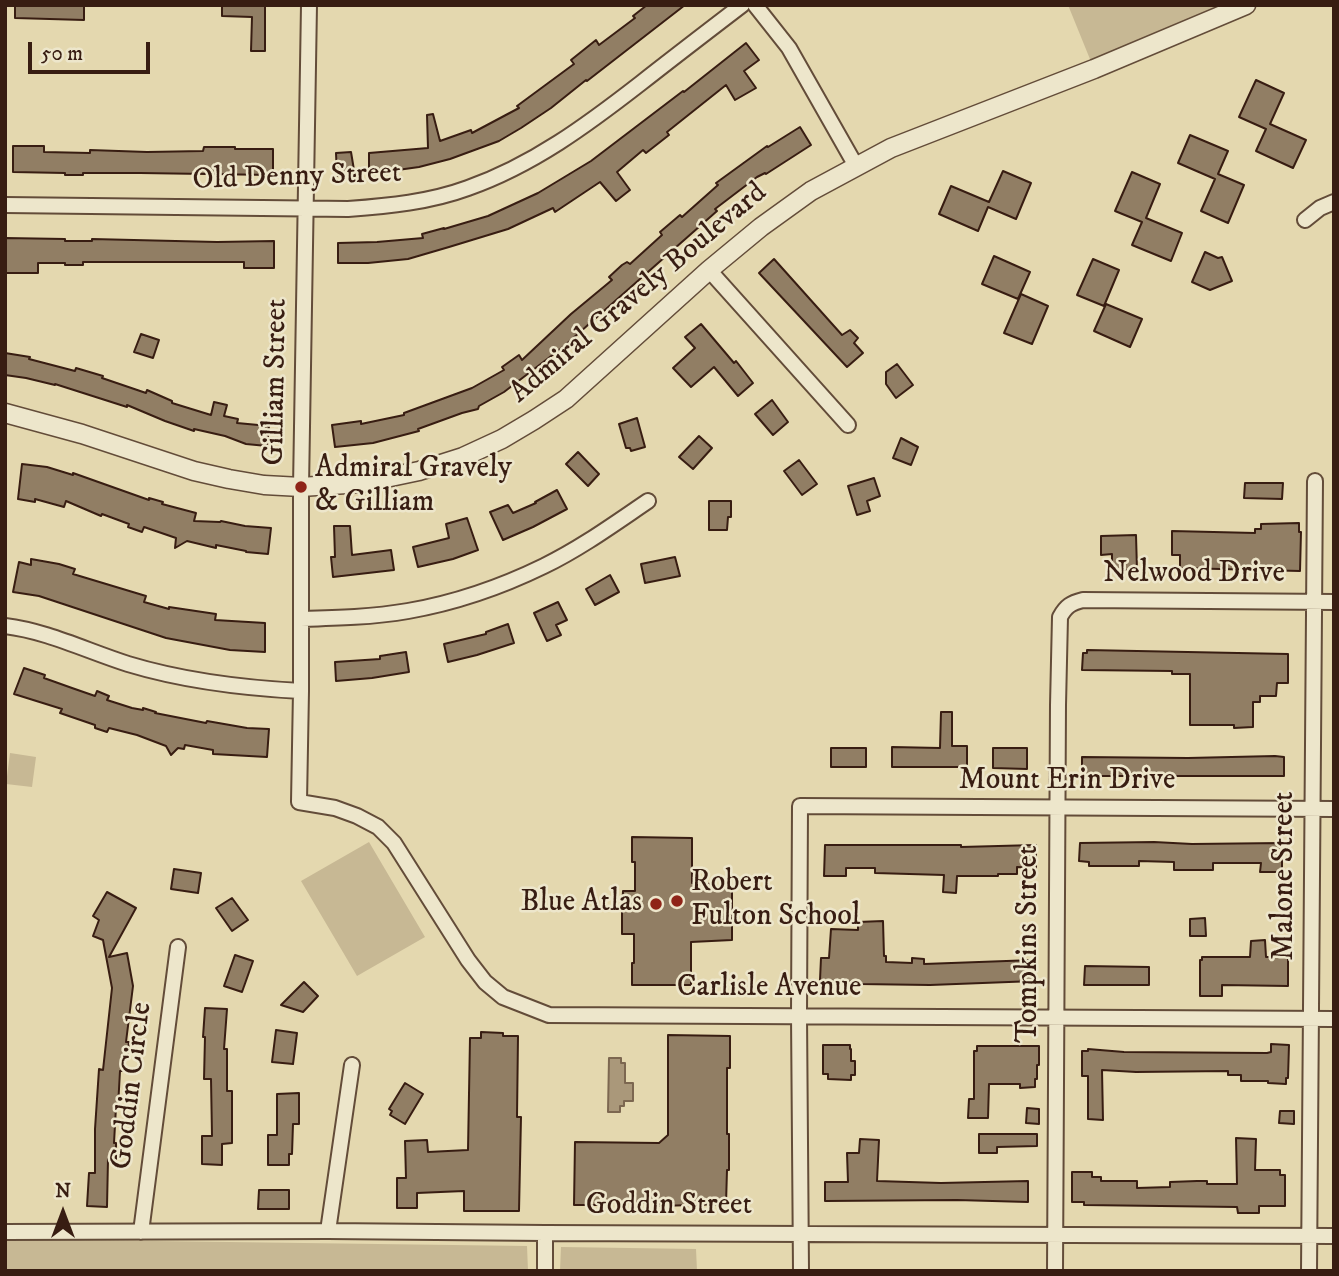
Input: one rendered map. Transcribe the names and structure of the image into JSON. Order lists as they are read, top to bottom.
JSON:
{
  "streets": {
    "street": [
      "Old Denny Street",
      "Admiral Gravely Boulevard",
      "Gilliam Street",
      "Nelwood Drive",
      "Mount Erin Drive",
      "Malone Street",
      "Tompkins Street",
      "Carlisle Avenue",
      "Goddin Circle",
      "Goddin Street"
    ]
  },
  "crossings": [
    ["Old Denny Street", "Gilliam Street"],
    ["Admiral Gravely Boulevard", "Gilliam Street"],
    ["Gilliam Street", "Carlisle Avenue"],
    ["Nelwood Drive", "Malone Street"],
    ["Nelwood Drive", "Tompkins Street"],
    ["Mount Erin Drive", "Malone Street"],
    ["Mount Erin Drive", "Tompkins Street"],
    ["Mount Erin Drive", "Carlisle Avenue"],
    ["Malone Street", "Carlisle Avenue"],
    ["Malone Street", "Goddin Street"],
    ["Tompkins Street", "Carlisle Avenue"],
    ["Tompkins Street", "Goddin Street"],
    ["Goddin Circle", "Goddin Street"]
  ],
  "places": ["Admiral Gravely & Gilliam", "Robert Fulton School", "Blue Atlas"],
  "scale_bar": "50 m",
  "north": "top"
}
